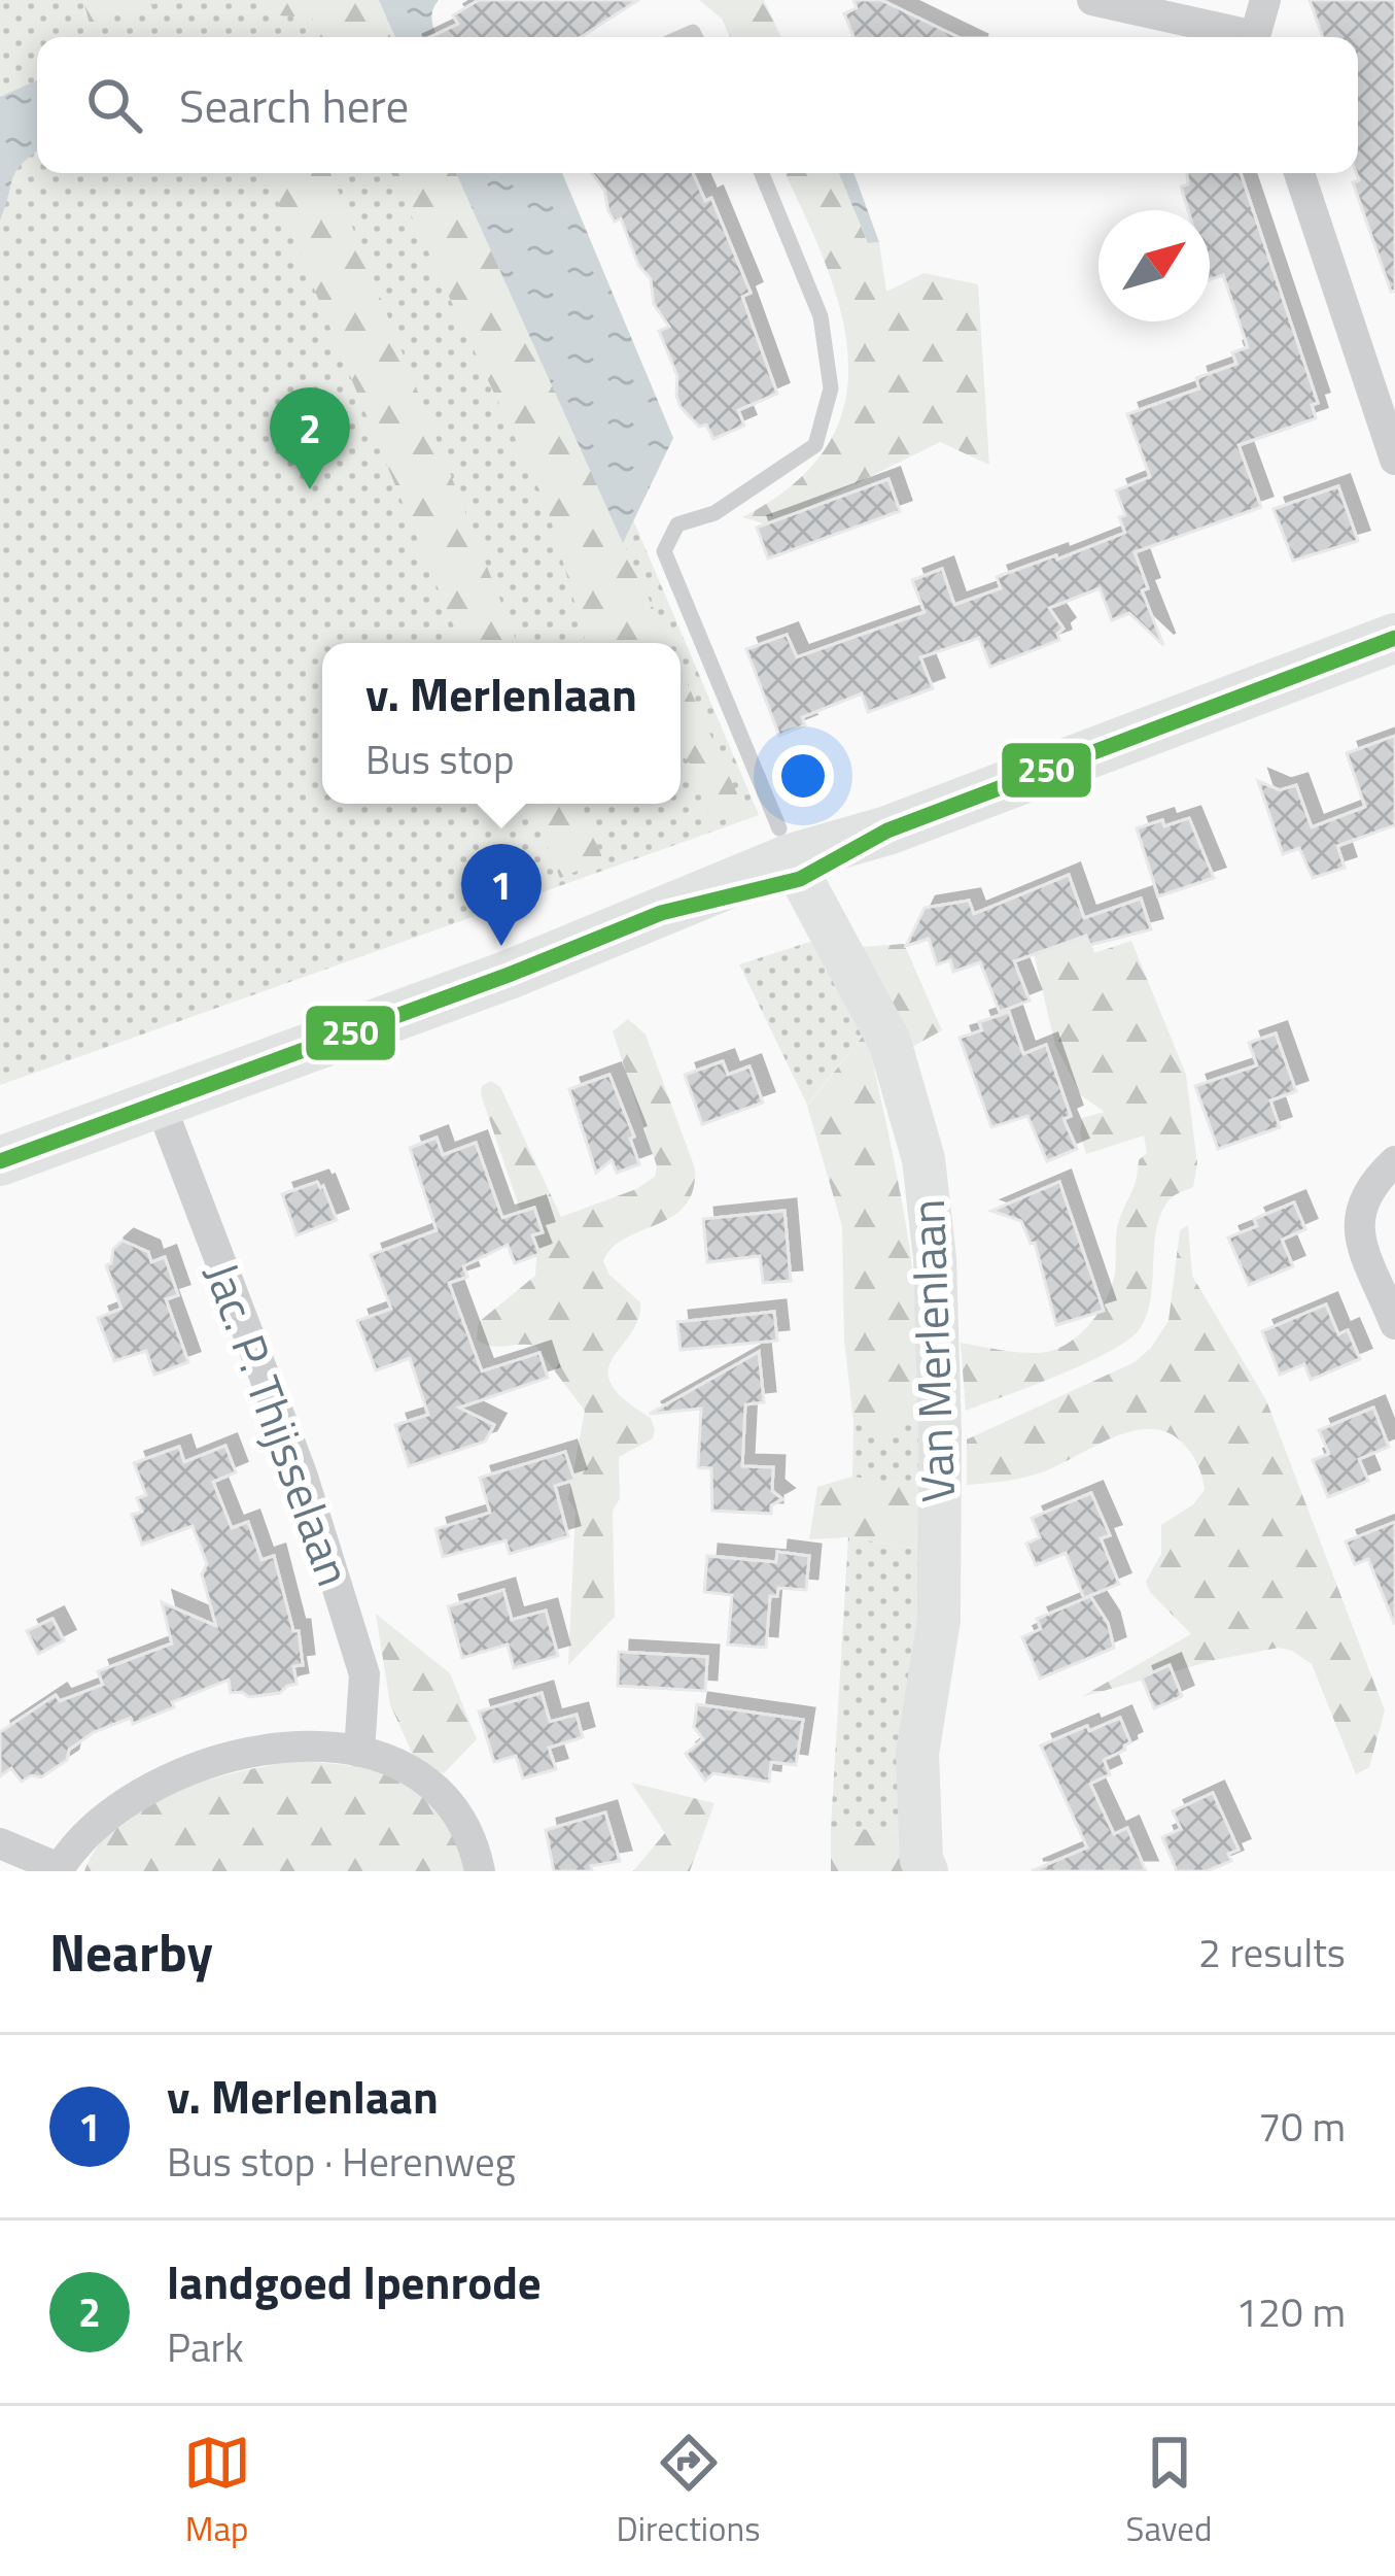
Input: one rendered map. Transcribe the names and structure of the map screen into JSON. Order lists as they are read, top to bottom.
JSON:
{
  "streets": {
    "main road": ["Van Merlenlaan"],
    "street": ["Jac. P. Thijsselaan"]
  },
  "lines": ["transit line 250"],
  "north": "top right",
  "page": {
    "search": "Search here",
    "pins": ["2", "1"],
    "popup": ["v. Merlenlaan", "Bus stop"],
    "heading": ["Nearby", "2 results"],
    "list": [
      {
        "mark": "1",
        "name": "v. Merlenlaan",
        "note": "Bus stop · Herenweg",
        "value": "70 m"
      },
      {
        "mark": "2",
        "name": "landgoed Ipenrode",
        "note": "Park",
        "value": "120 m"
      }
    ],
    "nav": ["Map", "Directions", "Saved"]
  }
}
